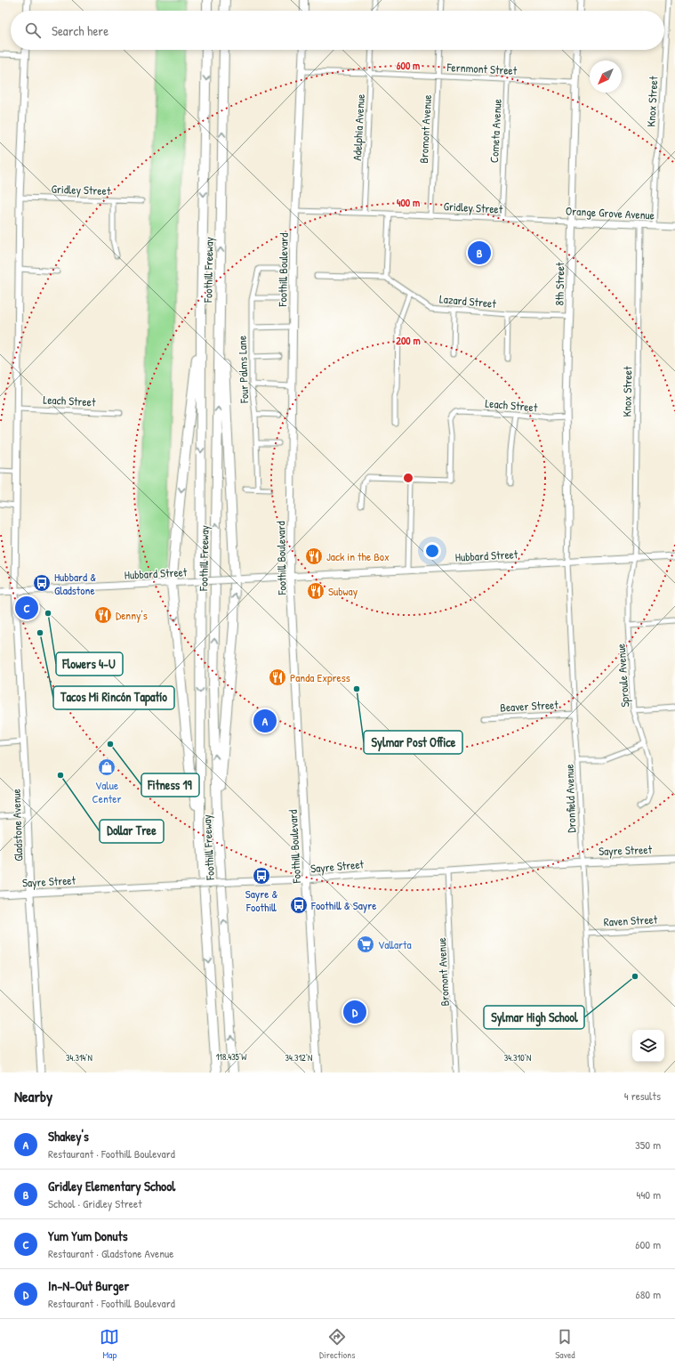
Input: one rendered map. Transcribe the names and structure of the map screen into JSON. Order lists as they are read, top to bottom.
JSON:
{
  "streets": {
    "highway": ["Foothill Freeway"],
    "main road": ["Foothill Boulevard"],
    "street": [
      "Fernmont Street",
      "Knox Street",
      "Adelphia Avenue",
      "Bromont Avenue",
      "Cometa Avenue",
      "Gridley Street",
      "Orange Grove Avenue",
      "8th Street",
      "Lazard Street",
      "Four Palms Lane",
      "Leach Street",
      "Hubbard Street",
      "Sproule Avenue",
      "Beaver Street",
      "Dronfield Avenue",
      "Gladstone Avenue",
      "Sayre Street",
      "Raven Street"
    ]
  },
  "crossings": [
    ["Fernmont Street", "Adelphia Avenue"],
    ["Fernmont Street", "Bromont Avenue"],
    ["Fernmont Street", "Cometa Avenue"],
    ["Fernmont Street", "Foothill Boulevard"],
    ["Fernmont Street", "8th Street"],
    ["Knox Street", "Orange Grove Avenue"],
    ["Knox Street", "Hubbard Street"],
    ["Knox Street", "Sproule Avenue"],
    ["Adelphia Avenue", "Gridley Street"],
    ["Bromont Avenue", "Gridley Street"],
    ["Bromont Avenue", "Sayre Street"],
    ["Cometa Avenue", "Gridley Street"],
    ["Gridley Street", "Orange Grove Avenue"],
    ["Gridley Street", "Foothill Boulevard"],
    ["Gridley Street", "Gladstone Avenue"],
    ["Orange Grove Avenue", "8th Street"],
    ["Foothill Boulevard", "Hubbard Street"],
    ["Foothill Boulevard", "Sayre Street"],
    ["8th Street", "Lazard Street"],
    ["8th Street", "Leach Street"],
    ["8th Street", "Dronfield Avenue"],
    ["Leach Street", "Gladstone Avenue"],
    ["Hubbard Street", "Sproule Avenue"],
    ["Hubbard Street", "Dronfield Avenue"],
    ["Hubbard Street", "Gladstone Avenue"],
    ["Beaver Street", "Dronfield Avenue"],
    ["Dronfield Avenue", "Sayre Street"],
    ["Dronfield Avenue", "Raven Street"],
    ["Gladstone Avenue", "Sayre Street"]
  ],
  "places": {
    "restaurant": [
      "Jack in the Box",
      "Subway",
      "Denny's",
      "Panda Express"
    ],
    "bus stop": ["Hubbard & Gladstone", "Sayre & Foothill", "Foothill & Sayre"],
    "other": [
      "Flowers 4-U",
      "Tacos Mi Rincón Tapatío",
      "Sylmar Post Office",
      "Fitness 19",
      "Dollar Tree",
      "Sylmar High School"
    ],
    "shop": ["Value Center"],
    "supermarket": ["Vallarta"]
  },
  "north": "bottom left",
  "page": {
    "search": "Search here",
    "pins": [
      "B",
      "C",
      "A",
      "D"
    ],
    "heading": ["Nearby", "4 results"],
    "list": [
      {
        "mark": "A",
        "name": "Shakey's",
        "note": "Restaurant · Foothill Boulevard",
        "value": "350 m"
      },
      {
        "mark": "B",
        "name": "Gridley Elementary School",
        "note": "School · Gridley Street",
        "value": "440 m"
      },
      {
        "mark": "C",
        "name": "Yum Yum Donuts",
        "note": "Restaurant · Gladstone Avenue",
        "value": "600 m"
      },
      {
        "mark": "D",
        "name": "In-N-Out Burger",
        "note": "Restaurant · Foothill Boulevard",
        "value": "680 m"
      }
    ],
    "nav": ["Map", "Directions", "Saved"]
  },
  "coordinates": [
    "118.435°W",
    "34.314°N",
    "34.312°N",
    "34.310°N"
  ],
  "rings": ["600 m", "400 m", "200 m"]
}
